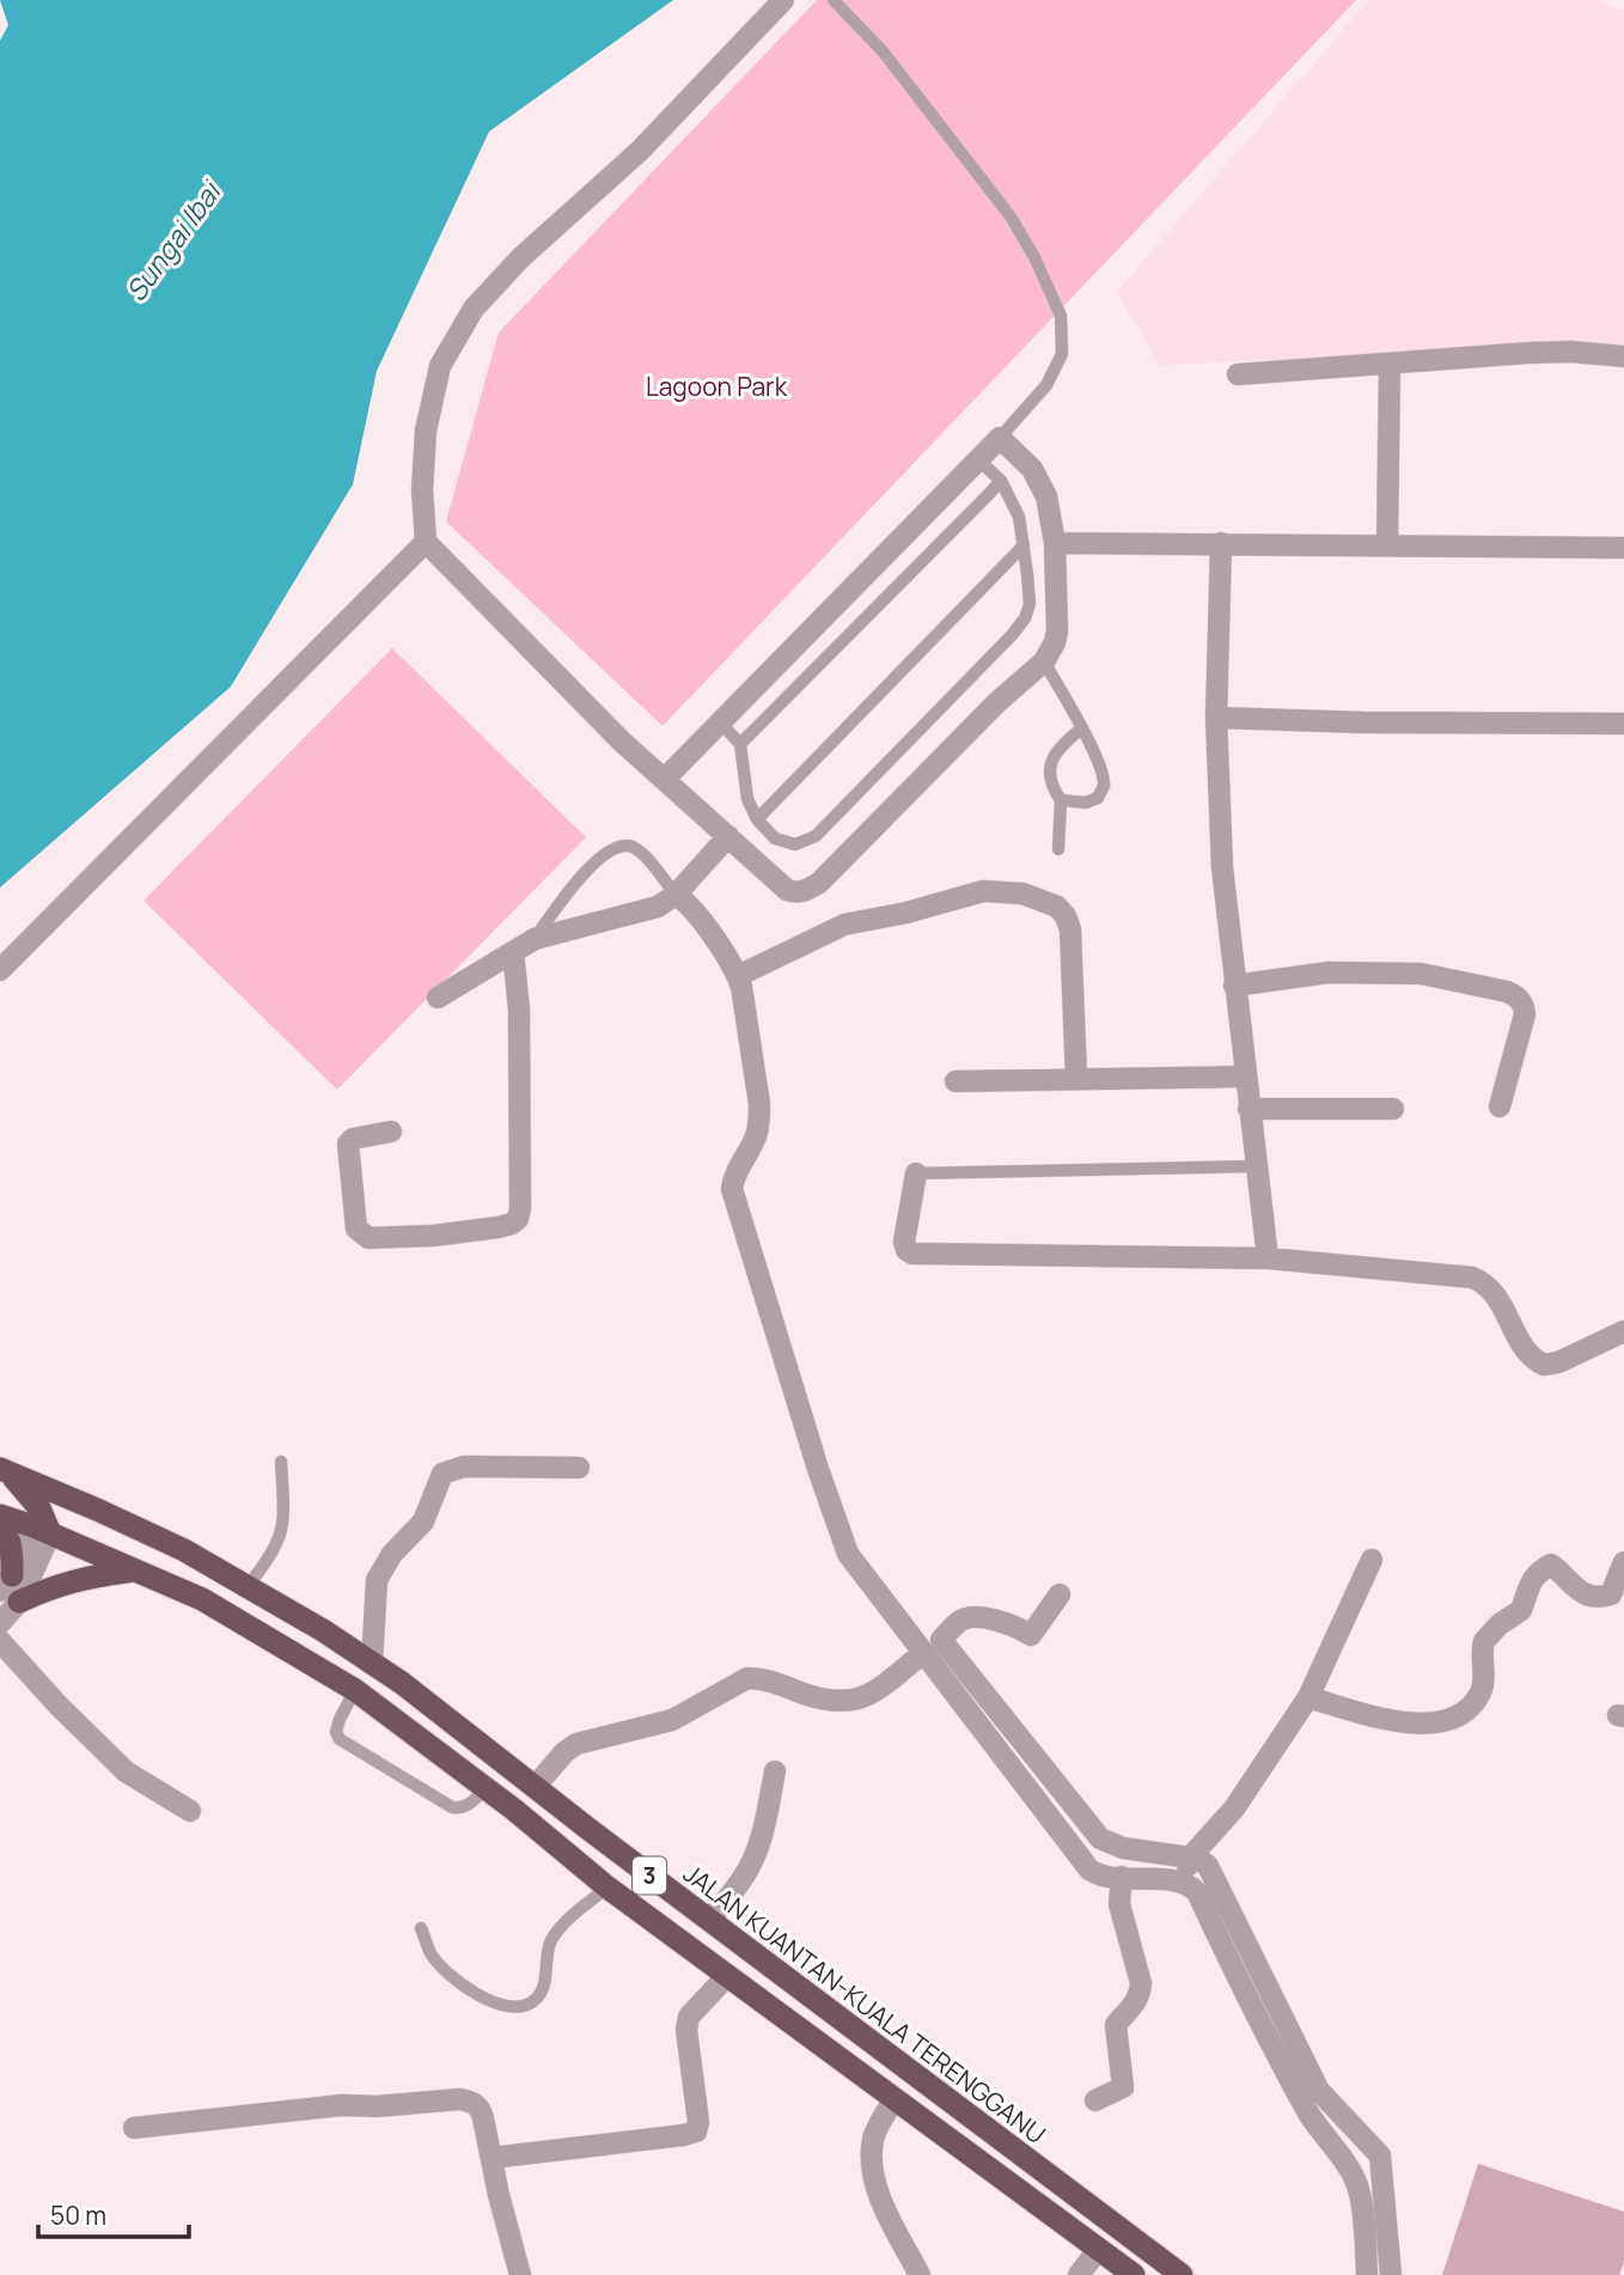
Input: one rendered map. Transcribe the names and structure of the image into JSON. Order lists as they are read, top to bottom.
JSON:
{
  "streets": {
    "highway": ["3", "JALAN KUANTAN-KUALA TERENGGANU"]
  },
  "water": ["Sungai Ibai"],
  "parks": ["Lagoon Park"],
  "scale_bar": "50 m"
}
